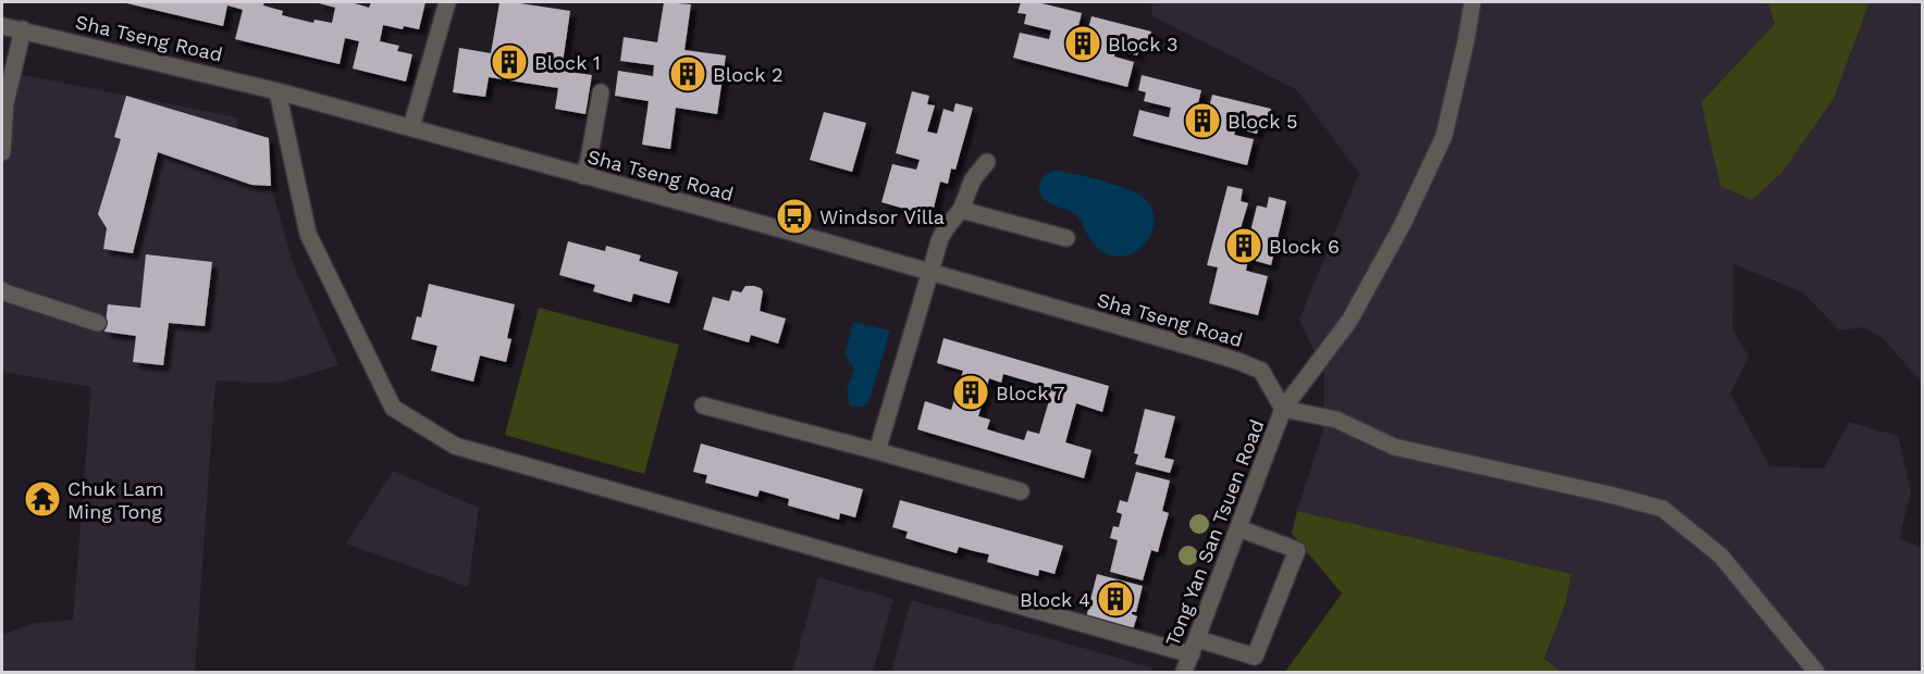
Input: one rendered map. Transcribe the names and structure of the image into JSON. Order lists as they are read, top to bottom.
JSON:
{
  "streets": {
    "street": ["Sha Tseng Road", "Tong Yan San Tsuen Road"]
  },
  "crossings": [
    ["Sha Tseng Road", "Tong Yan San Tsuen Road"]
  ],
  "places": {
    "building": [
      "Block 3",
      "Block 1",
      "Block 2",
      "Block 5",
      "Block 6",
      "Block 7",
      "Block 4"
    ],
    "bus stop": ["Windsor Villa"],
    "temple": ["Chuk Lam Ming Tong"]
  }
}
